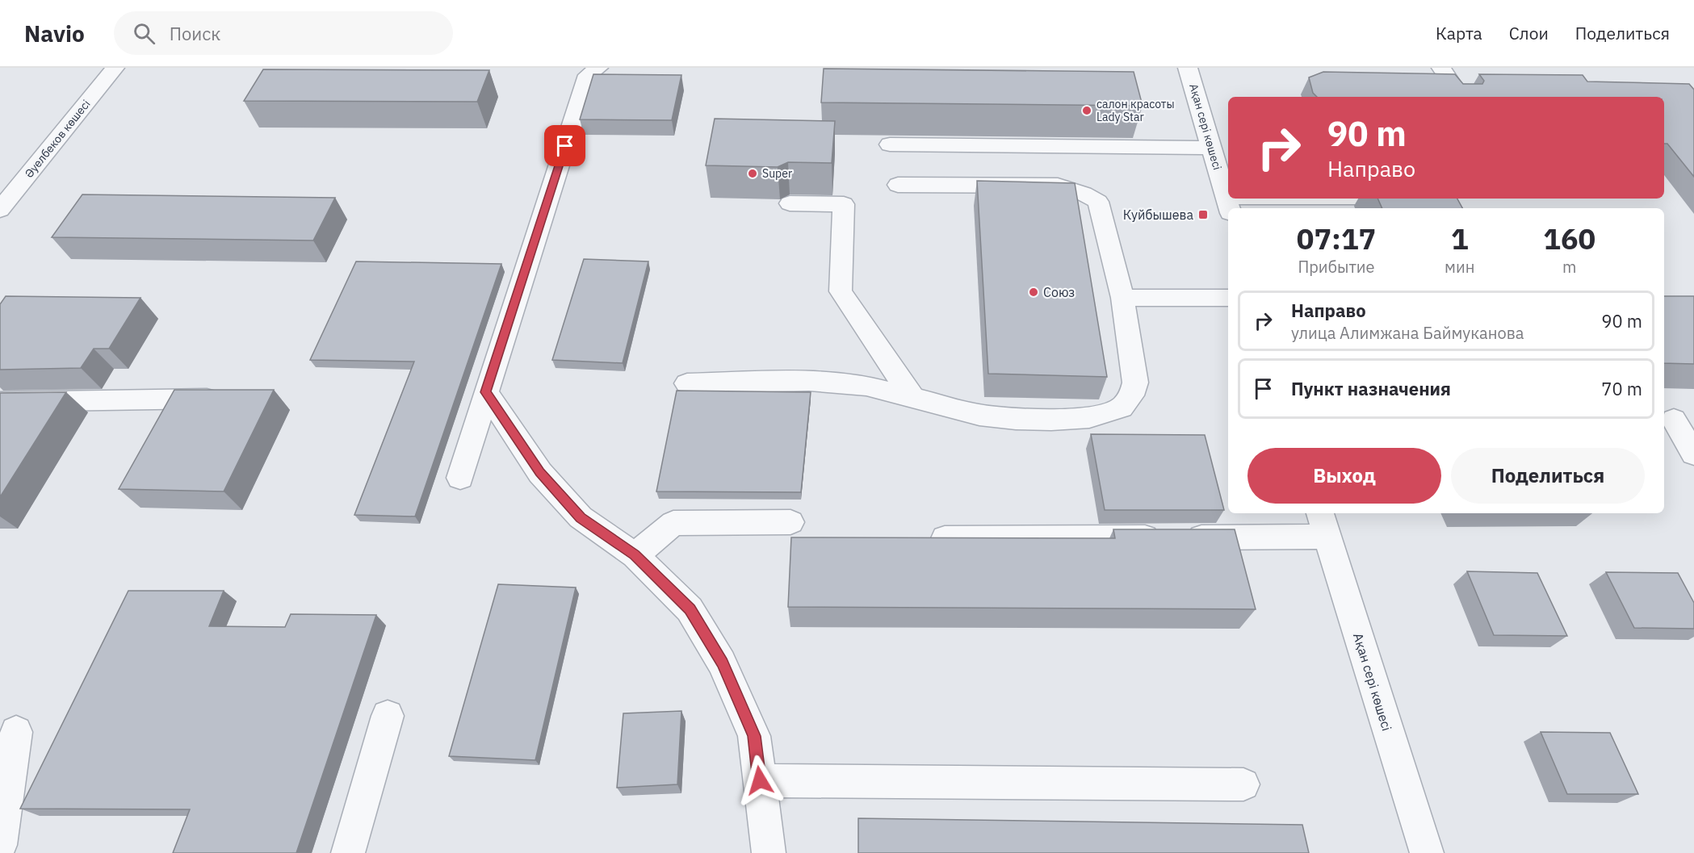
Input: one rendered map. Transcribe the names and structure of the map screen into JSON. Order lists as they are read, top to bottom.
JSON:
{
  "streets": {
    "street": ["Ақан сері көшесі", "Әуелбеков көшесі"]
  },
  "places": {
    "other": ["салон красоты Lady Star", "Super", "Союз"],
    "transit": ["Куйбышева"]
  },
  "page": {
    "header": "Navio",
    "search": "Поиск",
    "nav": ["Карта", "Слои", "Поделиться"],
    "turn": ["90 m", "Направо"],
    "eta": [
      "07:17",
      "Прибытие",
      "1",
      "мин",
      "160",
      "m"
    ],
    "list": [
      {
        "name": "Направо",
        "note": "улица Алимжана Баймуканова",
        "value": "90 m"
      },
      {
        "name": "Пункт назначения",
        "value": "70 m"
      }
    ],
    "buttons": ["Выход", "Поделиться"]
  }
}
